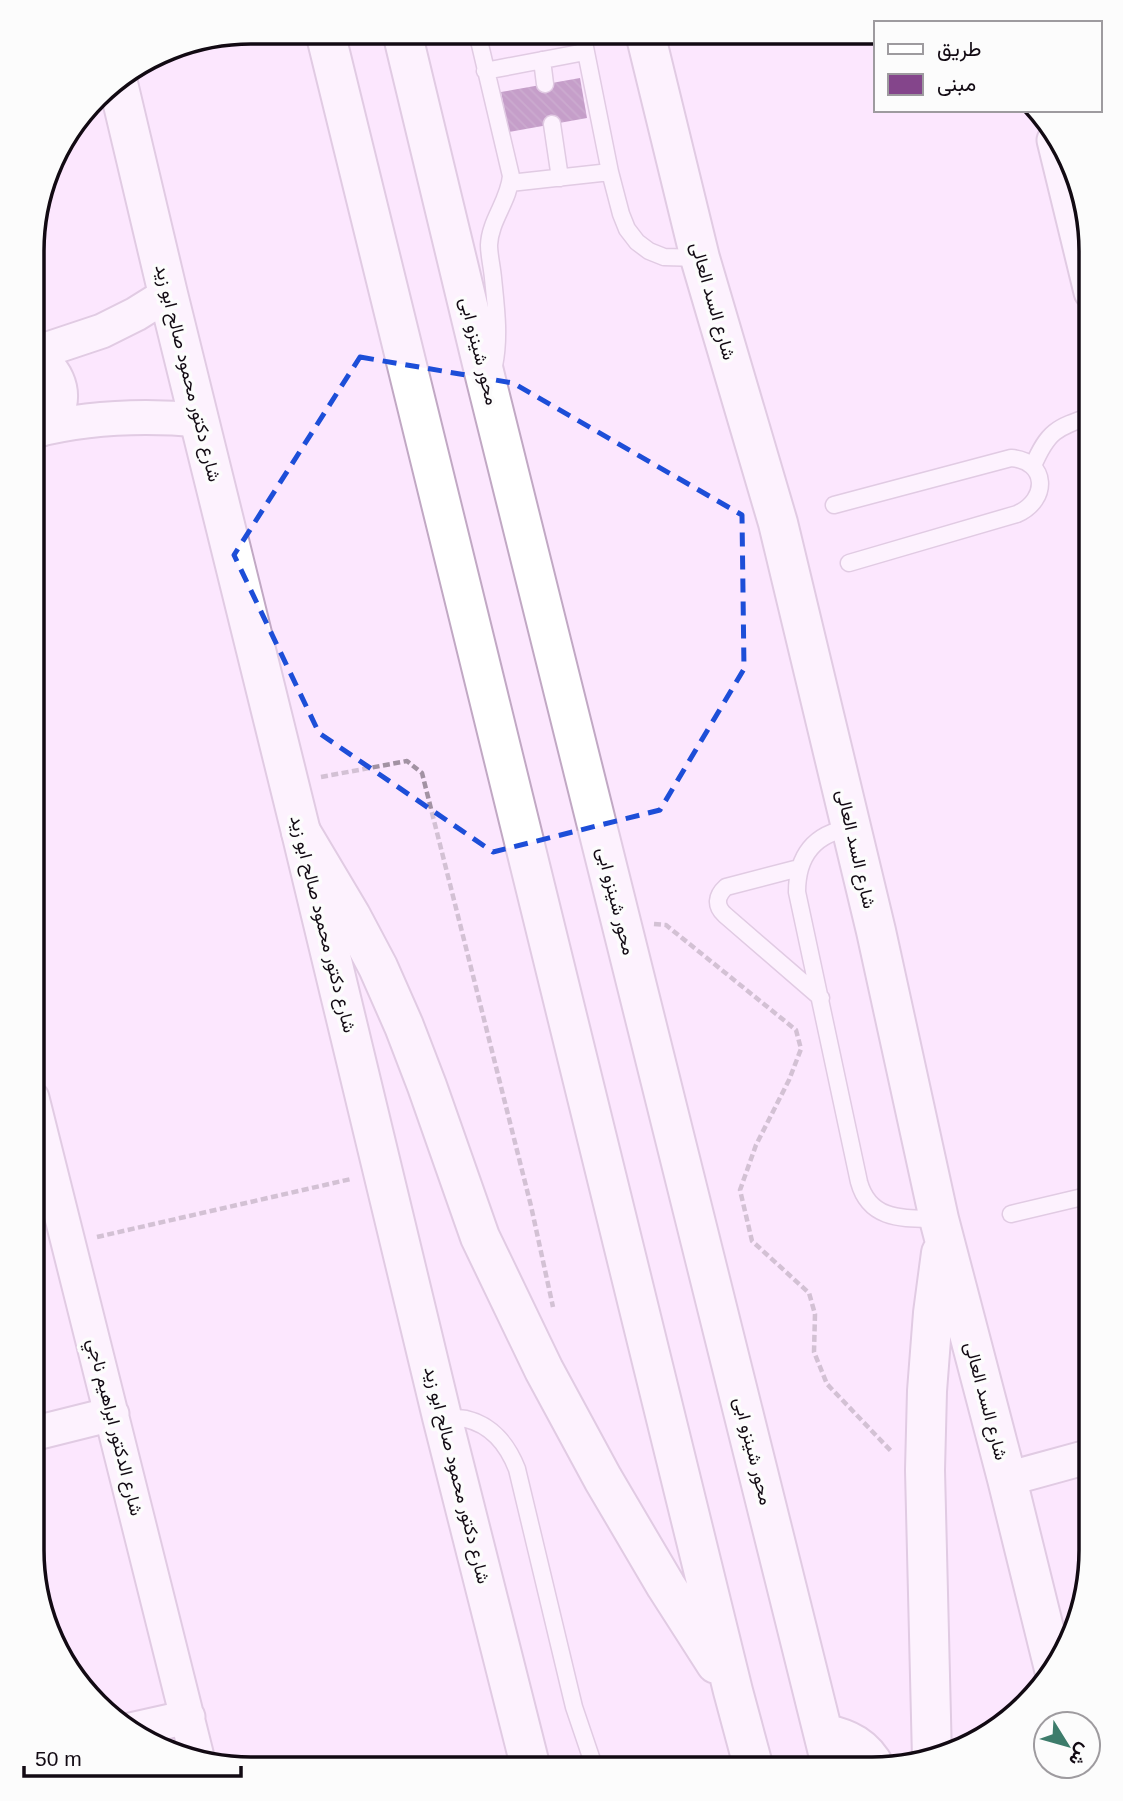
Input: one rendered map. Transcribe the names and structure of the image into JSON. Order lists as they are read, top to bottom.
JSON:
{
  "streets": {
    "main road": ["شارع السد العالى", "محور شينزو ابى", "شارع دكتور محمود صالح ابو زيد"],
    "street": ["شارع الدكتور ابراهيم ناجي"]
  },
  "legend": ["طريق", "مبنى"],
  "scale_bar": "50 m",
  "north": "bottom right"
}
